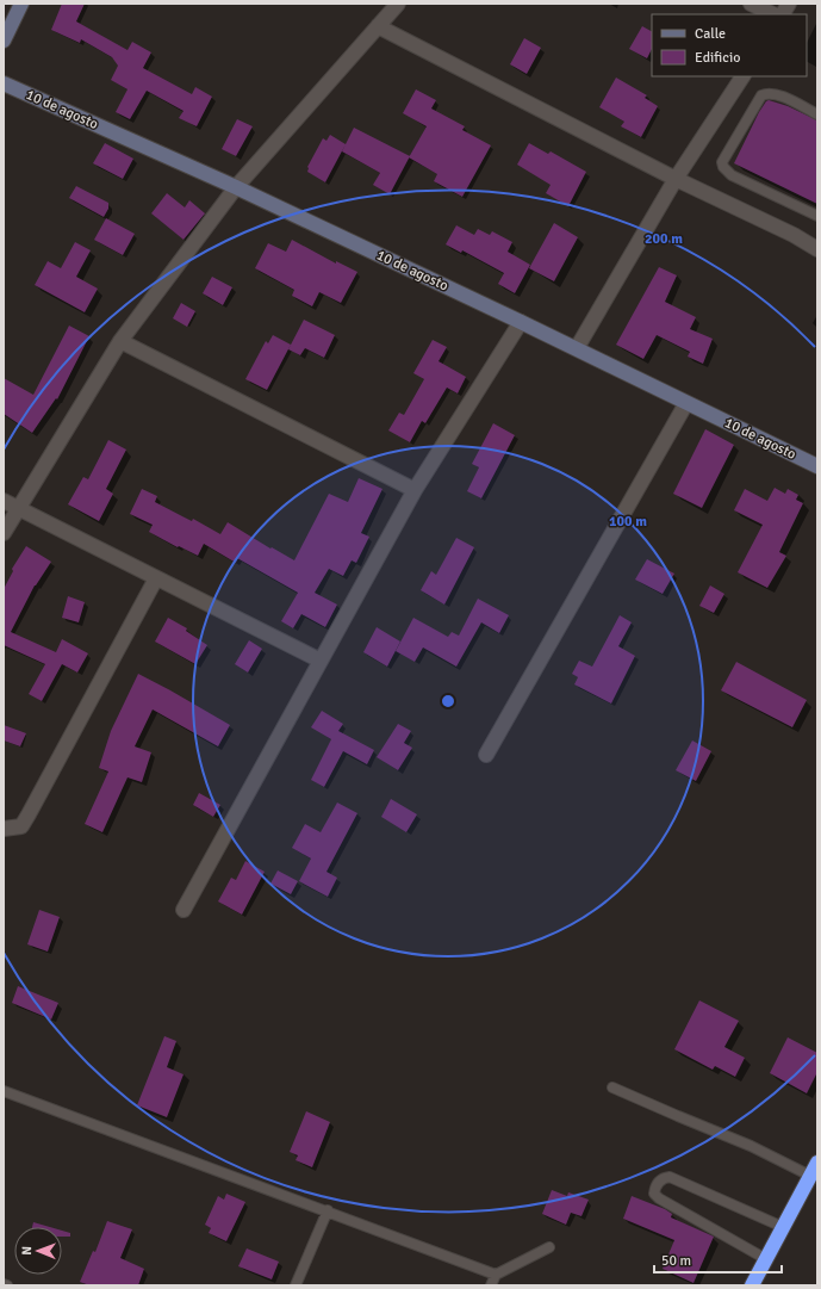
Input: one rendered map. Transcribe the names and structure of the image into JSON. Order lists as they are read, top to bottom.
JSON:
{
  "streets": {
    "street": ["10 de agosto"]
  },
  "legend": ["Calle", "Edificio"],
  "scale_bar": "50 m",
  "north": "left",
  "rings": ["200 m", "100 m"]
}
